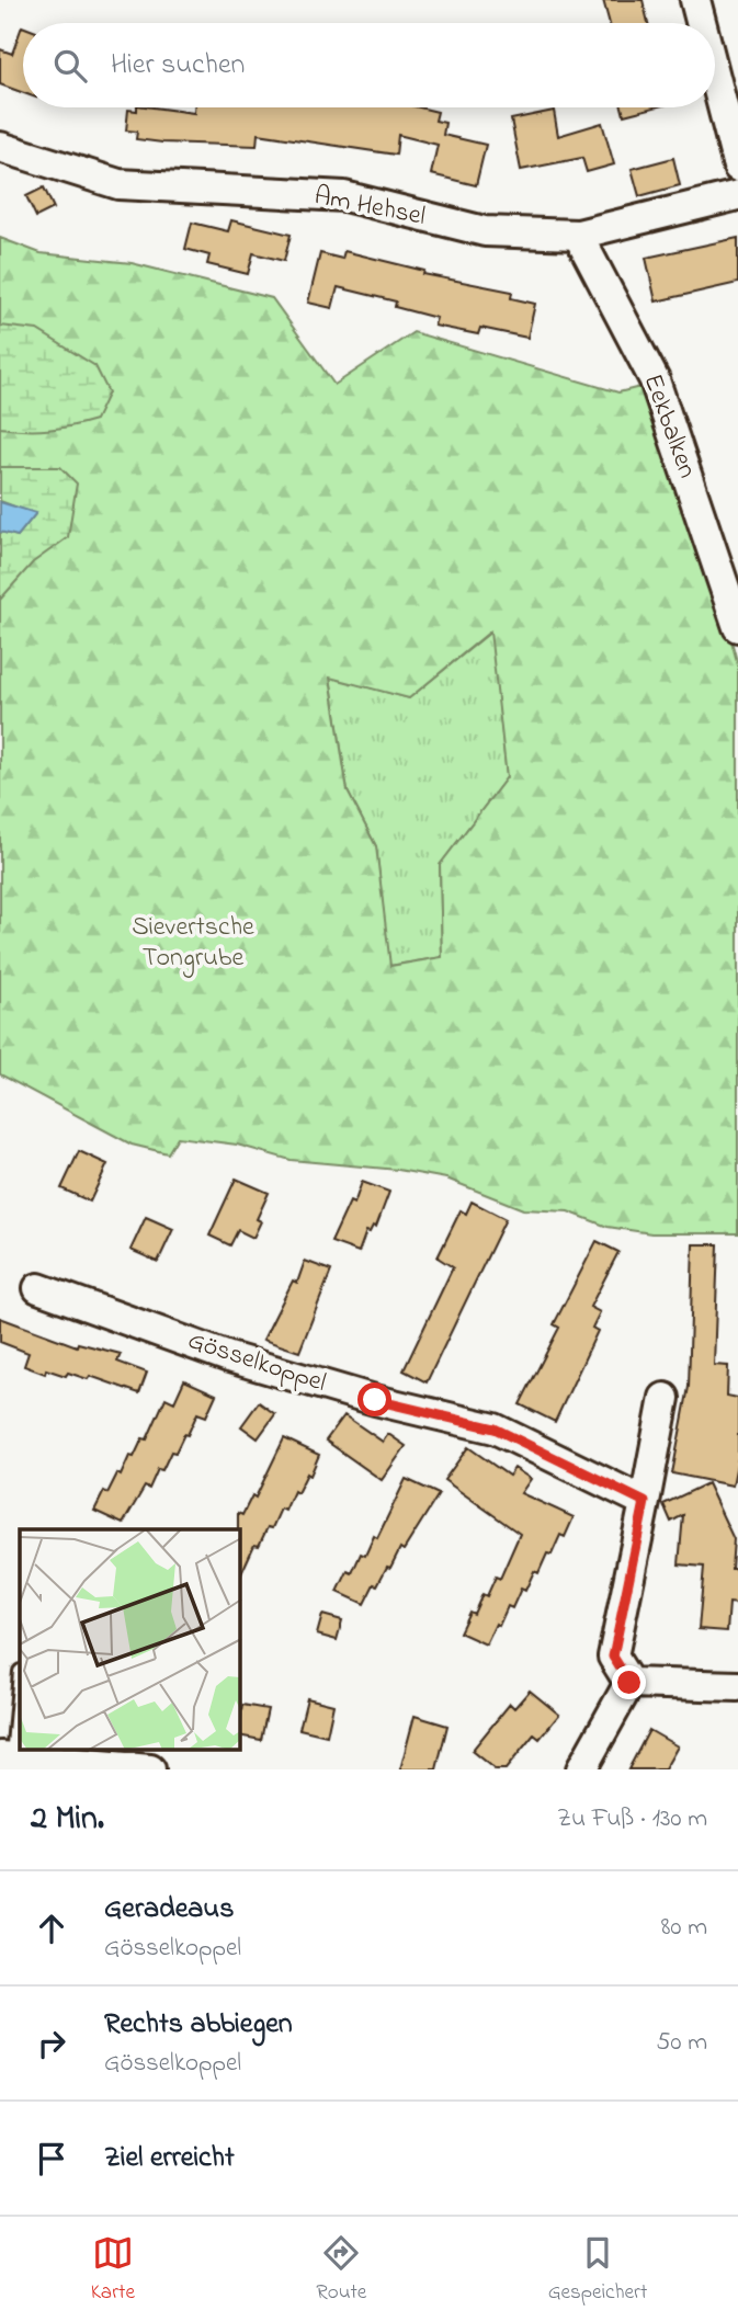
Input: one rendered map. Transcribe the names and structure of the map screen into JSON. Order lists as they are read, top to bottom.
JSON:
{
  "streets": {
    "street": ["Am Hehsel", "Eekbalken", "Gösselkoppel"]
  },
  "crossings": [
    ["Am Hehsel", "Eekbalken"]
  ],
  "parks": ["Sievertsche Tongrube"],
  "page": {
    "search": "Hier suchen",
    "heading": ["2 Min.", "Zu Fuß · 130 m"],
    "list": [
      ["Geradeaus", "Gösselkoppel", "80 m"],
      ["Rechts abbiegen", "Gösselkoppel", "50 m"],
      "Ziel erreicht"
    ],
    "nav": ["Karte", "Route", "Gespeichert"]
  }
}
